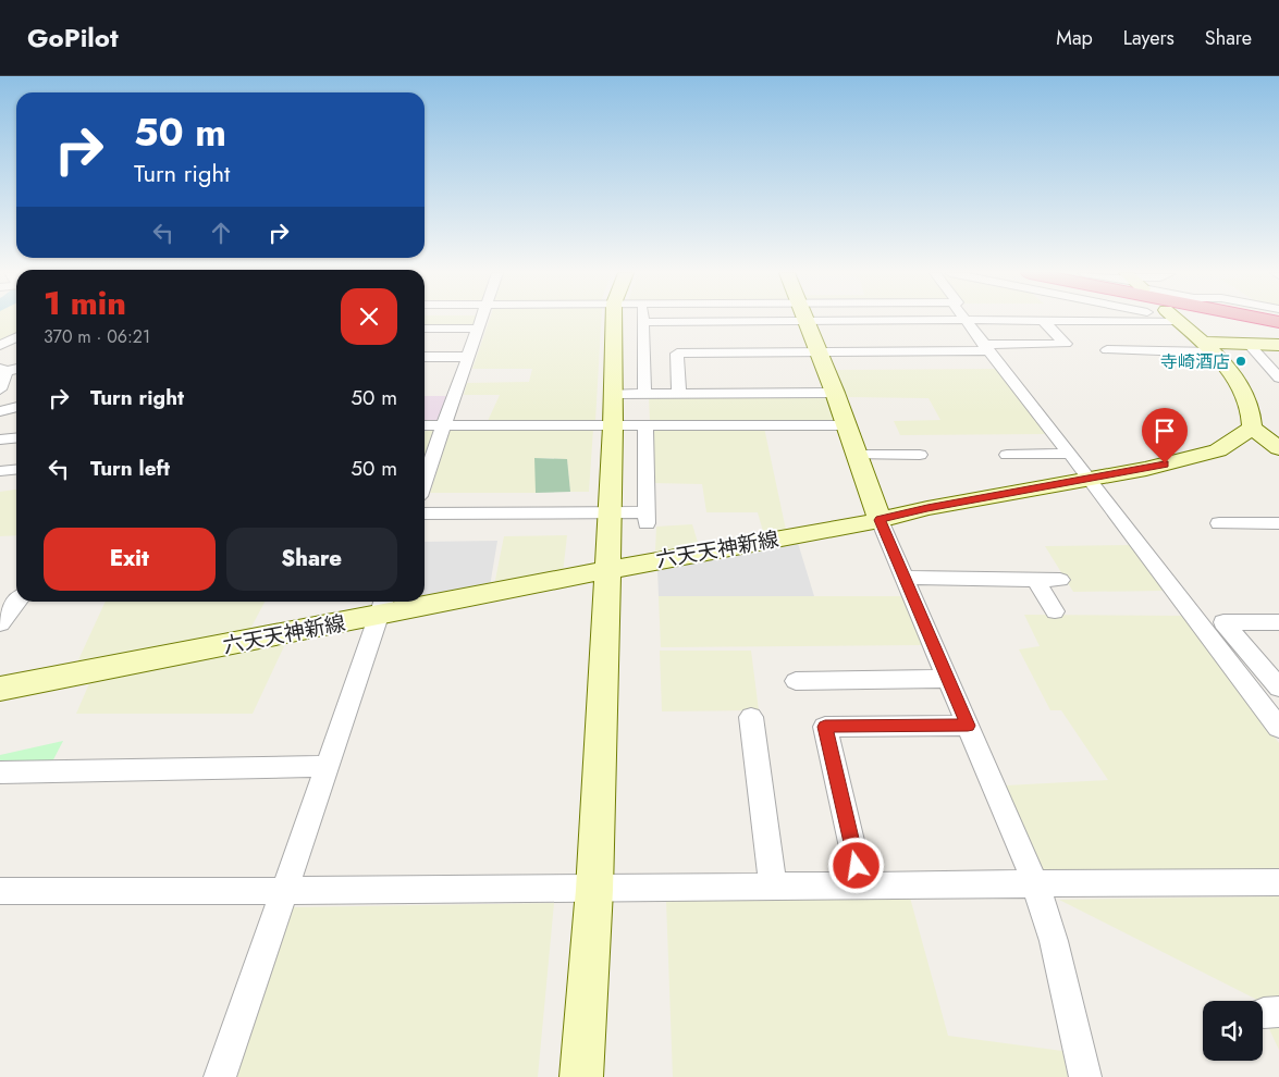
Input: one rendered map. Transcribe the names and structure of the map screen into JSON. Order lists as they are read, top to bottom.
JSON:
{
  "streets": {
    "street": ["六天天神新線"]
  },
  "places": ["寺崎酒店"],
  "page": {
    "header": "GoPilot",
    "nav": ["Map", "Layers", "Share"],
    "turn": ["50 m", "Turn right"],
    "heading": ["1 min", "370 m · 06:21"],
    "list": [
      {
        "name": "Turn right",
        "value": "50 m"
      },
      {
        "name": "Turn left",
        "value": "50 m"
      }
    ],
    "buttons": ["Exit", "Share"]
  }
}
